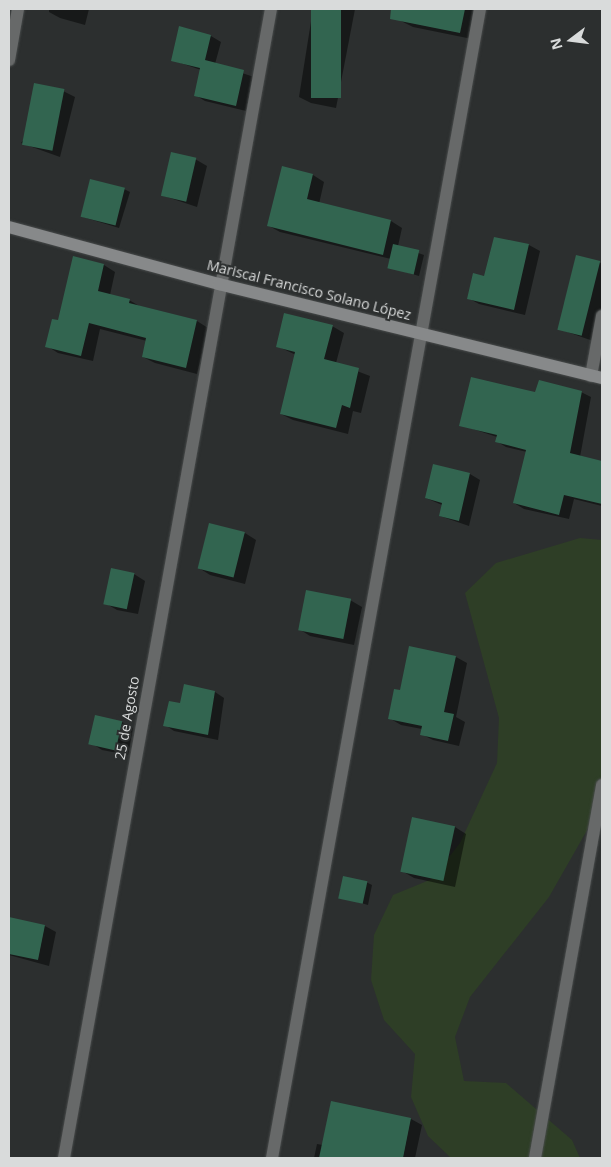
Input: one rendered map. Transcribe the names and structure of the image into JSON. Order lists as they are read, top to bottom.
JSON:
{
  "streets": {
    "main road": ["Mariscal Francisco Solano López"],
    "street": ["25 de Agosto"]
  },
  "crossings": [
    ["Mariscal Francisco Solano López", "25 de Agosto"]
  ],
  "north": "left"
}
